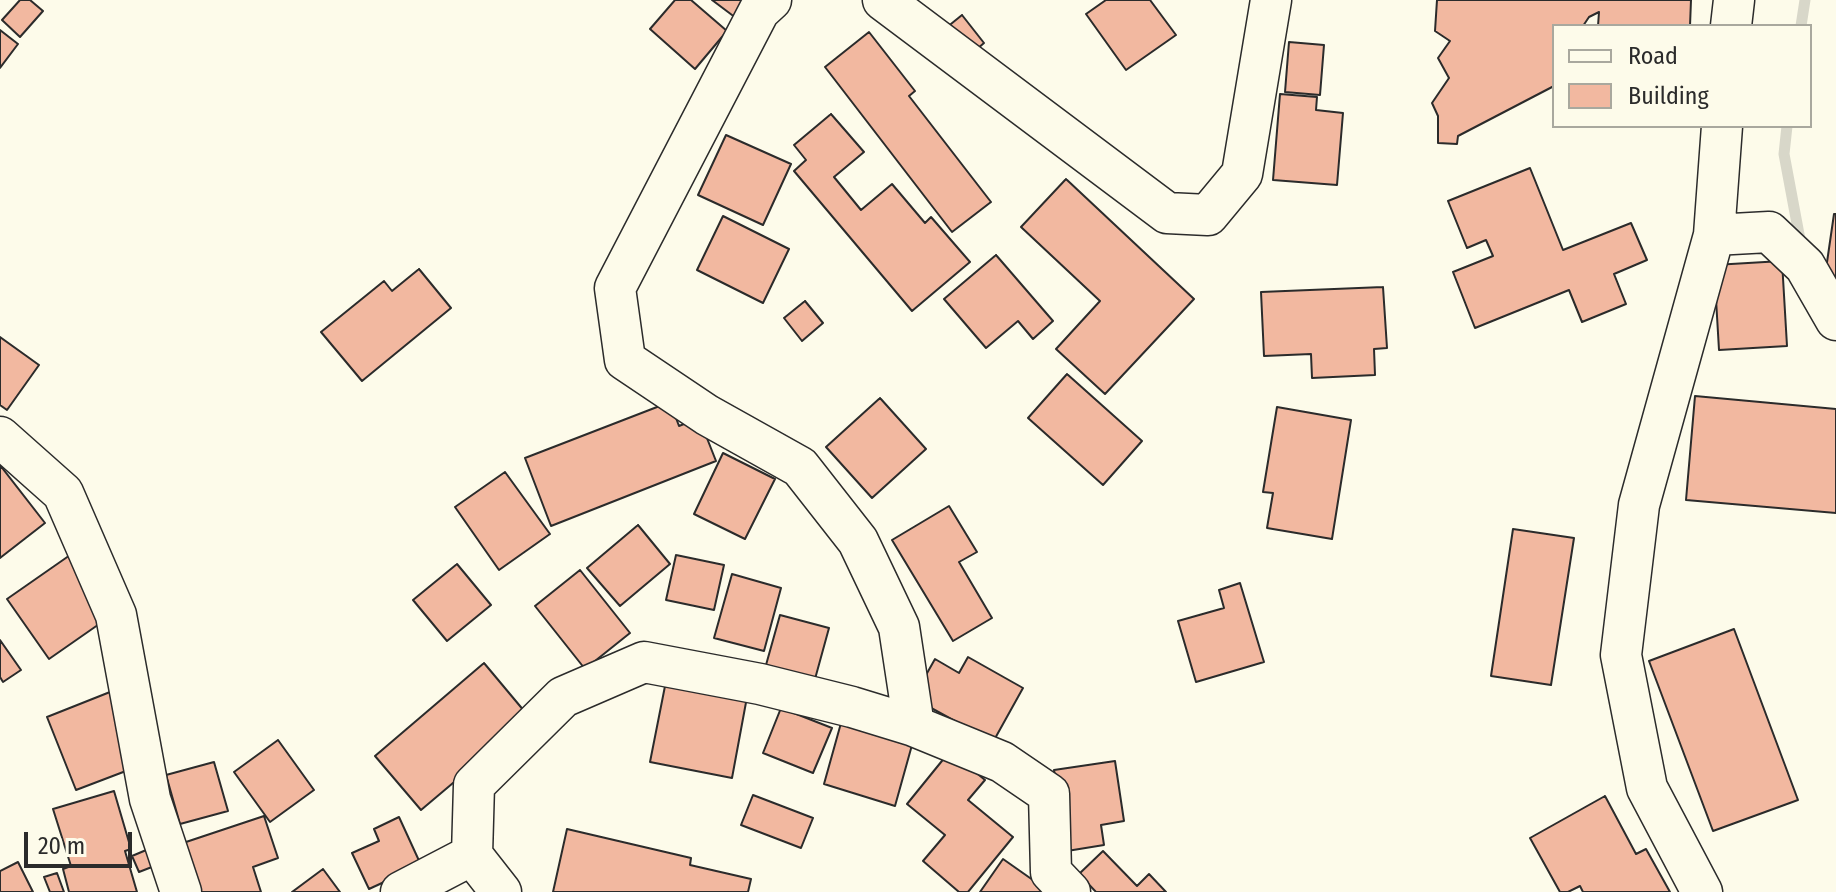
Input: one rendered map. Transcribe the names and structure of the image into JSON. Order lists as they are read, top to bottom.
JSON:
{
  "legend": ["Road", "Building"],
  "scale_bar": "20 m"
}
